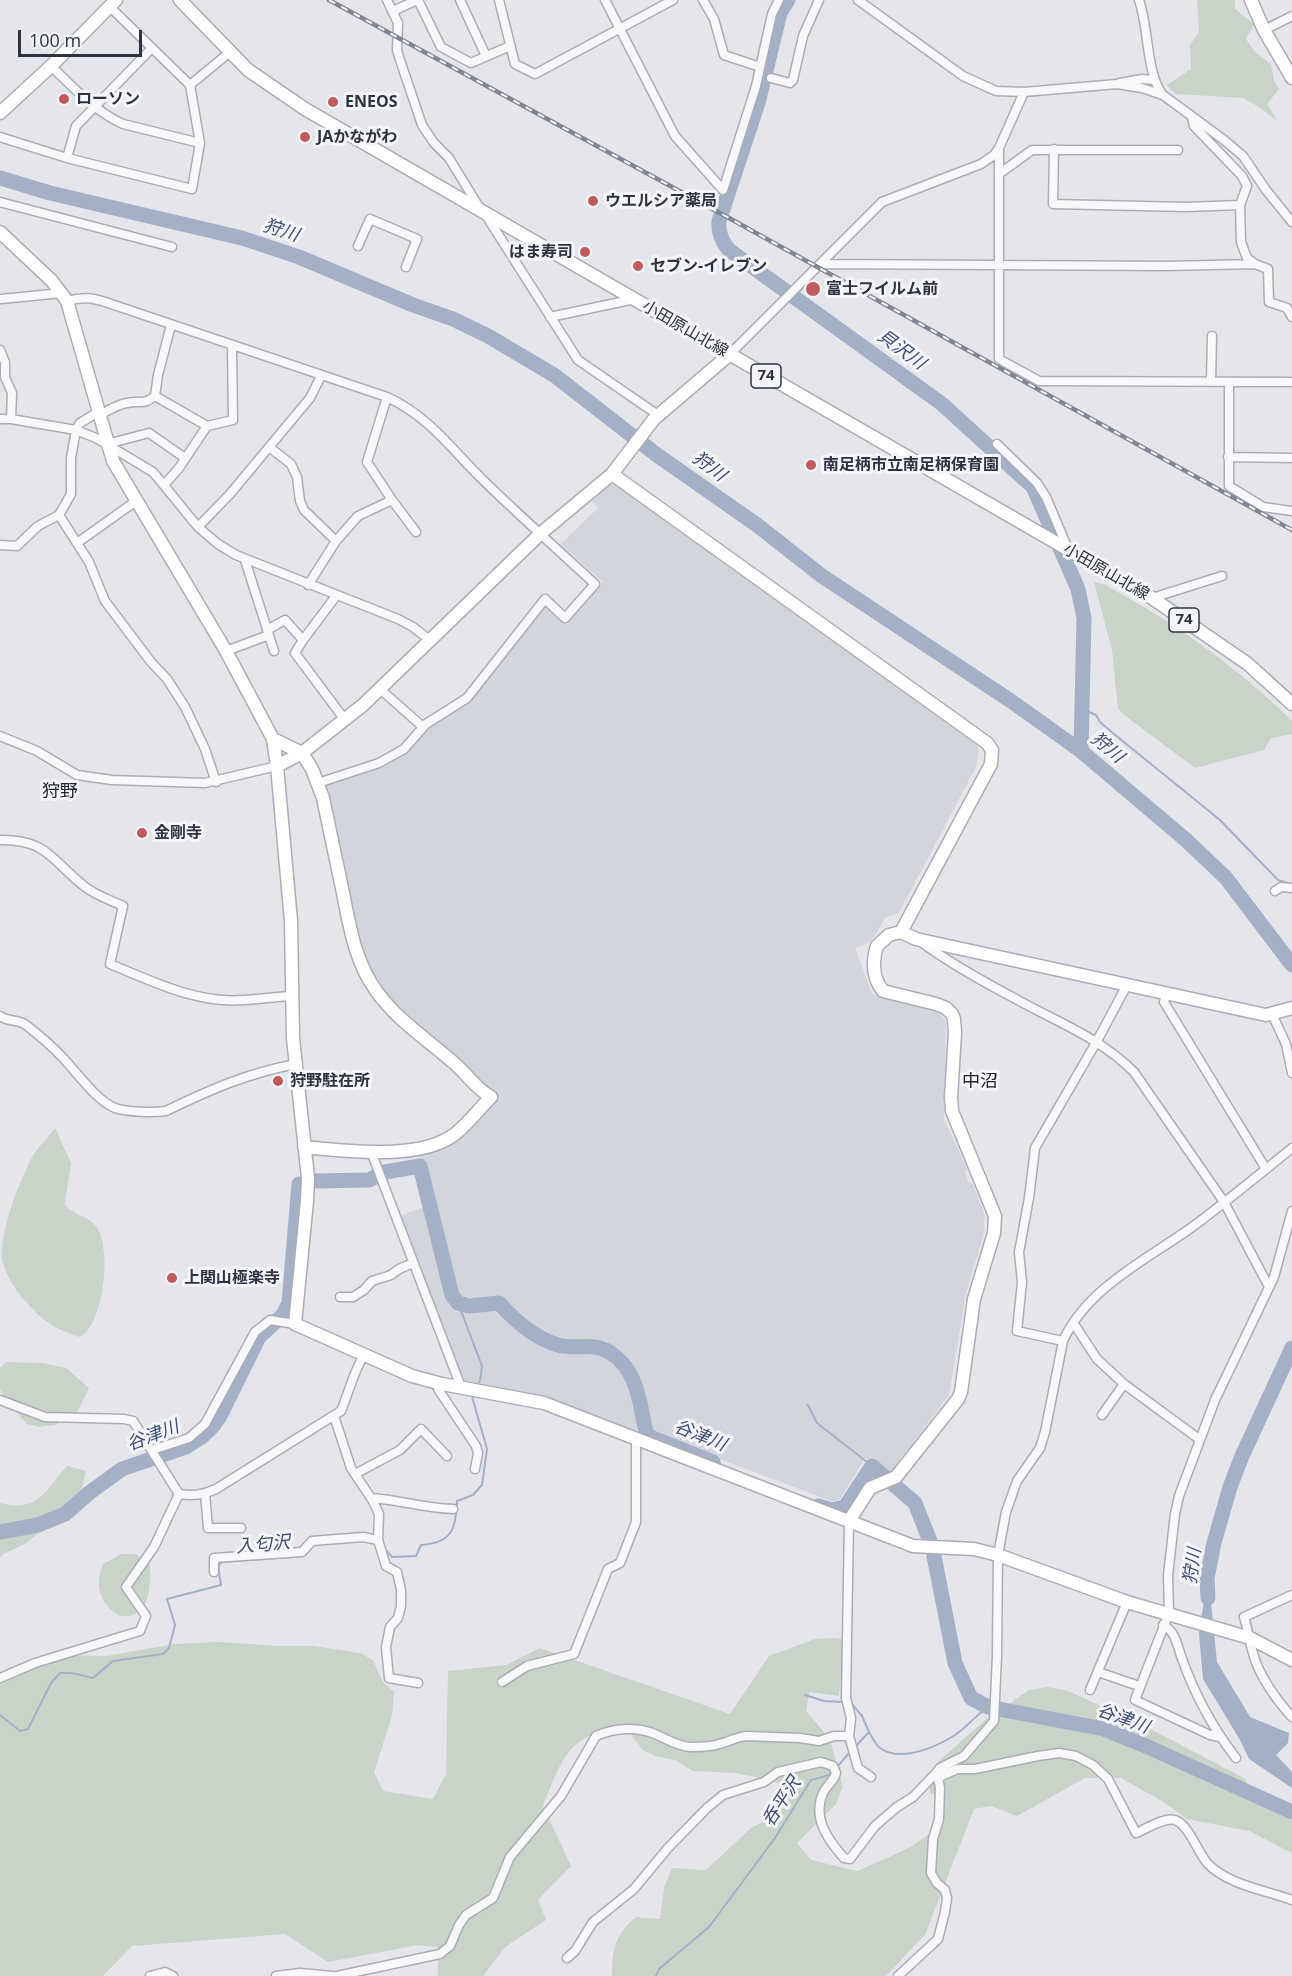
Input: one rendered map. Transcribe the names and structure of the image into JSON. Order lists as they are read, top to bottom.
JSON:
{
  "streets": {
    "street": ["小田原山北線", "74"]
  },
  "districts": ["狩野", "中沼"],
  "water": [
    "狩川",
    "貝沢川",
    "谷津川",
    "入匂沢",
    "呑平沢"
  ],
  "places": [
    "ローソン",
    "ENEOS",
    "JAかながわ",
    "ウエルシア薬局",
    "はま寿司",
    "セブン-イレブン",
    "富士フイルム前",
    "南足柄市立南足柄保育園",
    "金剛寺",
    "狩野駐在所",
    "上関山極楽寺"
  ],
  "scale_bar": "100 m"
}
